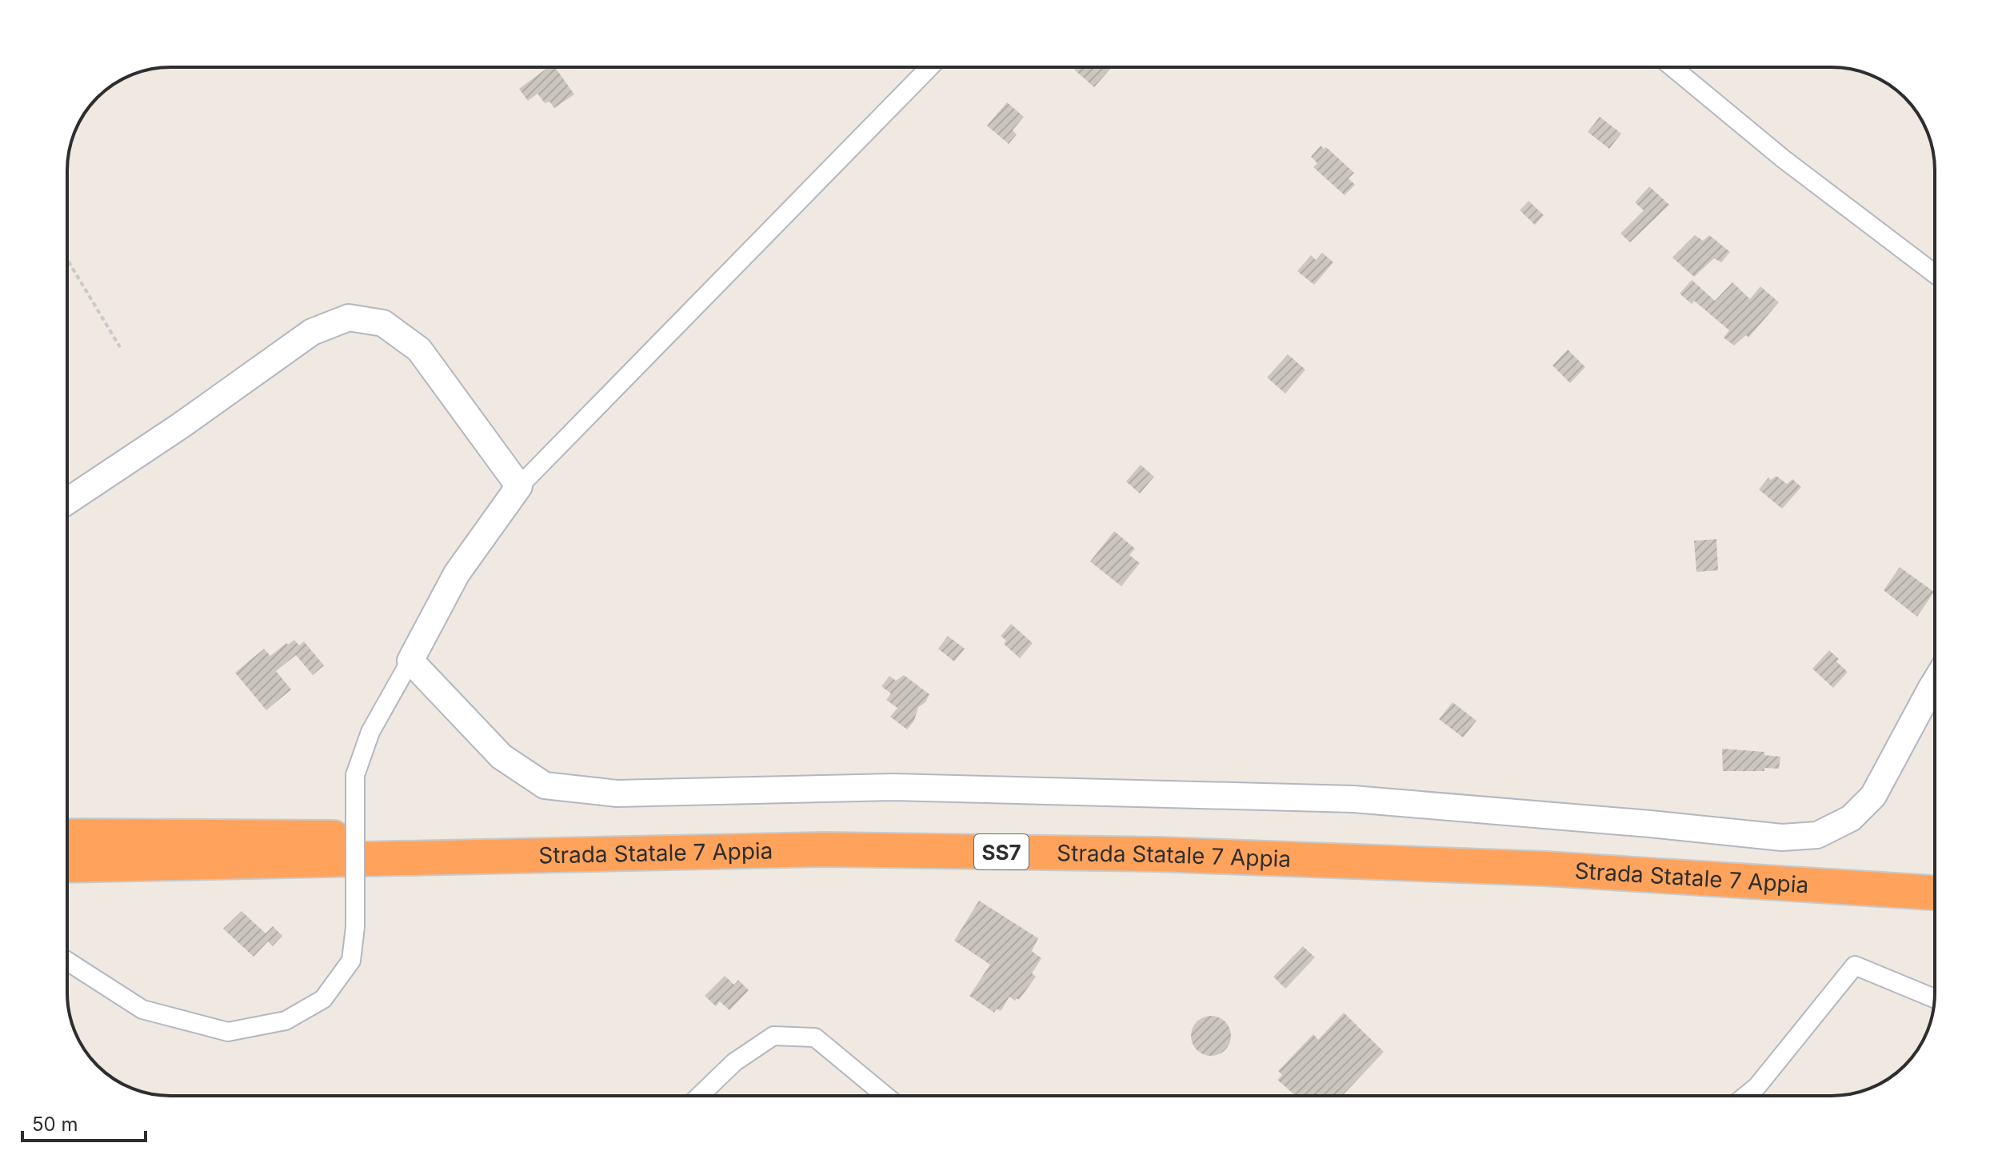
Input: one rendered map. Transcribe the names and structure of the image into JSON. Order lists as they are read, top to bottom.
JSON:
{
  "streets": {
    "highway": ["SS7", "Strada Statale 7 Appia"]
  },
  "scale_bar": "50 m"
}
